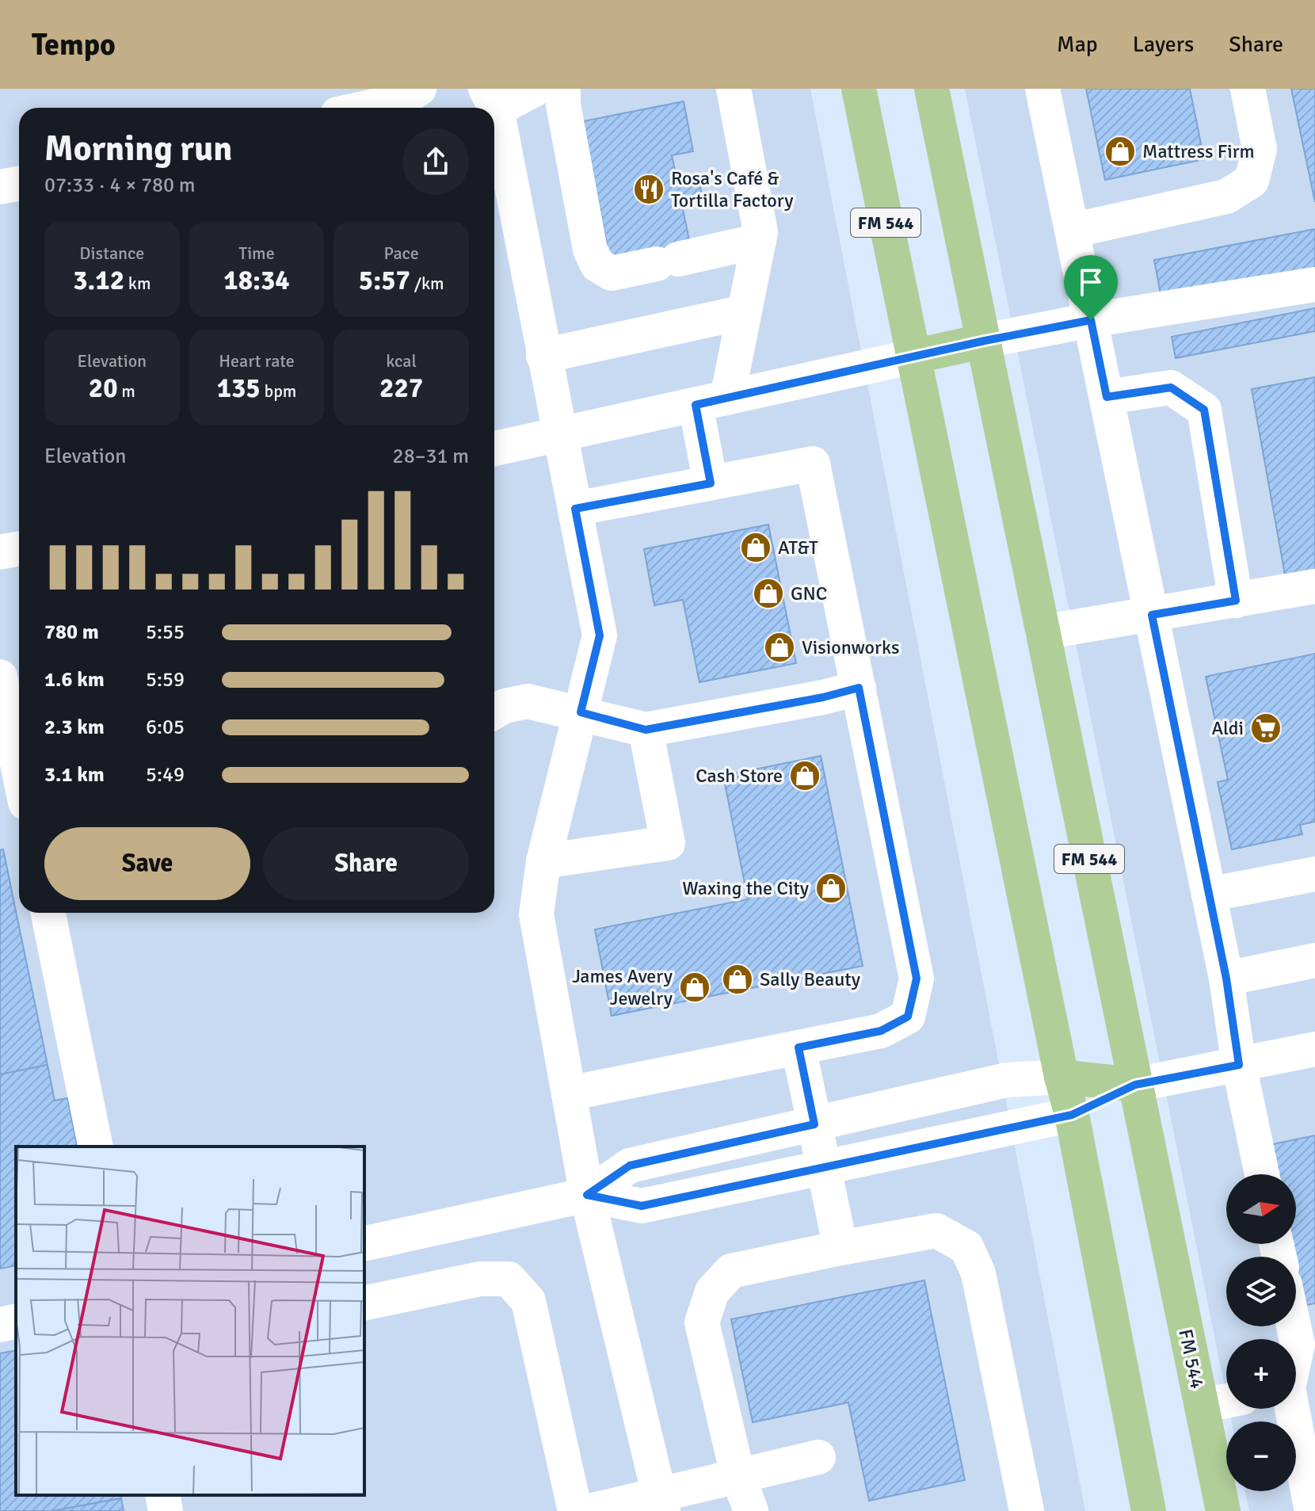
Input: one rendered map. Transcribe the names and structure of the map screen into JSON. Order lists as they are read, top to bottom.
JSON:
{
  "streets": {
    "main road": ["FM 544"]
  },
  "places": {
    "shop": [
      "Mattress Firm",
      "AT&T",
      "GNC",
      "Visionworks",
      "Cash Store",
      "Waxing the City",
      "Sally Beauty",
      "James Avery Jewelry"
    ],
    "restaurant": ["Rosa's Café & Tortilla Factory"],
    "supermarket": ["Aldi"]
  },
  "north": "right",
  "page": {
    "header": "Tempo",
    "nav": ["Map", "Layers", "Share"],
    "heading": ["Morning run", "07:33 · 4 × 780 m"],
    "stats": [
      ["Distance", "3.12 km"],
      ["Time", "18:34"],
      ["Pace", "5:57 /km"],
      ["Elevation", "20 m"],
      ["Heart rate", "135 bpm"],
      ["kcal", "227"]
    ],
    "chart": ["Elevation", "28–31 m"],
    "list": [
      {
        "name": "780 m",
        "note": "5:55"
      },
      {
        "name": "1.6 km",
        "note": "5:59"
      },
      {
        "name": "2.3 km",
        "note": "6:05"
      },
      {
        "name": "3.1 km",
        "note": "5:49"
      }
    ],
    "buttons": ["Save", "Share"],
    "map_buttons": ["+", "−"]
  }
}
